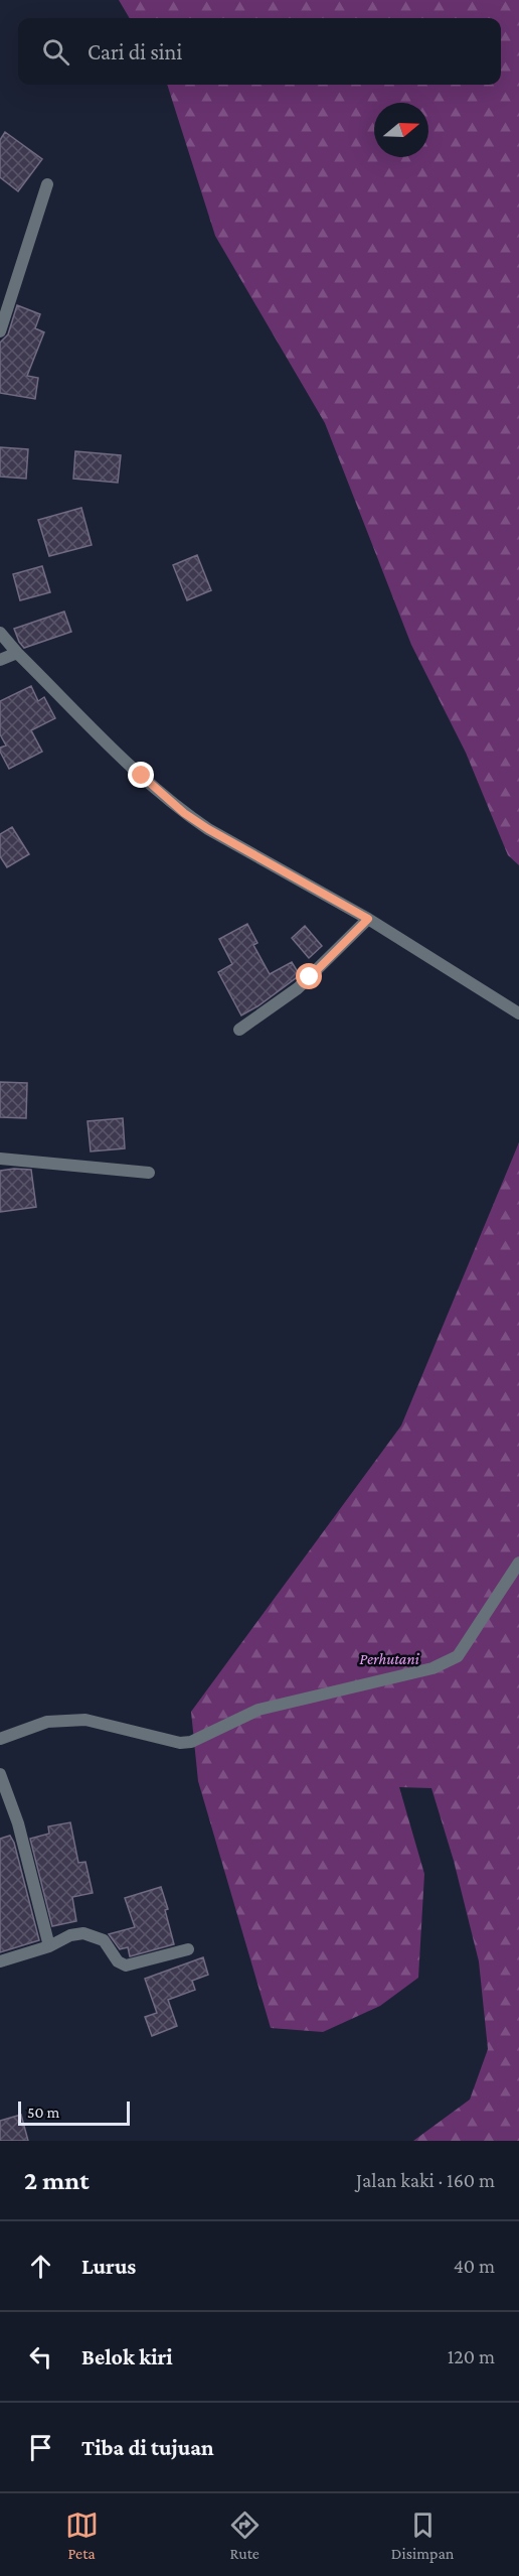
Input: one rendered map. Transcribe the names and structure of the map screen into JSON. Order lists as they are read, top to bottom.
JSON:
{
  "parks": ["Perhutani"],
  "scale_bar": "50 m",
  "north": "right",
  "page": {
    "search": "Cari di sini",
    "scale": "50 m",
    "heading": ["2 mnt", "Jalan kaki · 160 m"],
    "list": [
      ["Lurus", "40 m"],
      ["Belok kiri", "120 m"],
      "Tiba di tujuan"
    ],
    "nav": ["Peta", "Rute", "Disimpan"]
  }
}
